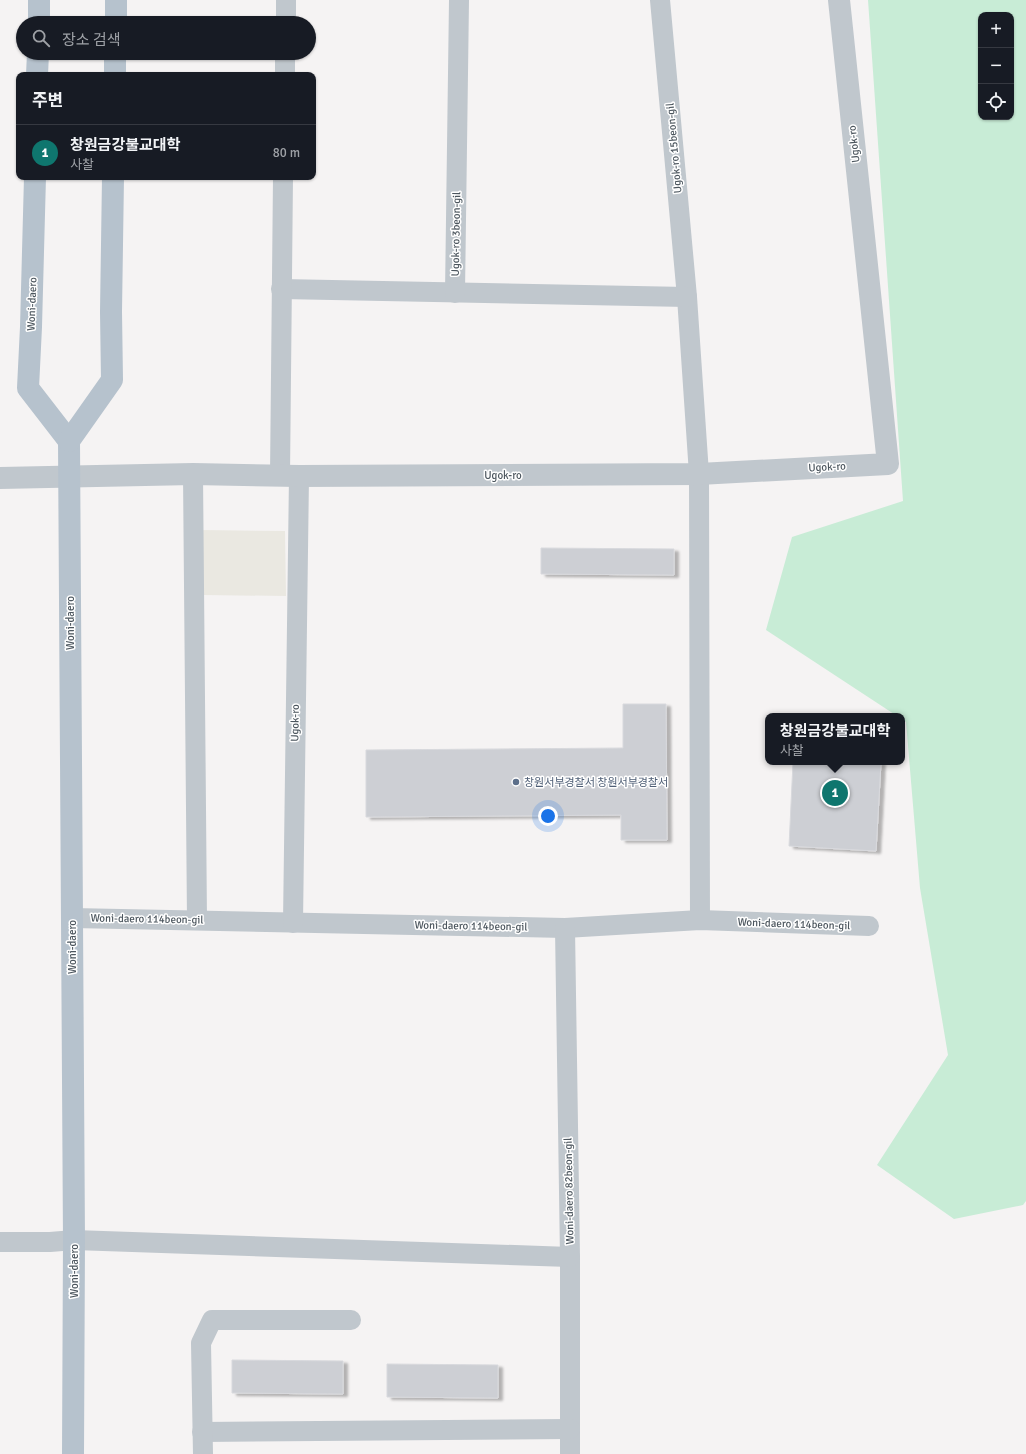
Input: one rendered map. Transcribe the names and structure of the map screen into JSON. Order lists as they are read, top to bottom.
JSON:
{
  "streets": {
    "main road": ["Woni-daero"],
    "street": [
      "Ugok-ro",
      "Ugok-ro 15beon-gil",
      "Ugok-ro 3beon-gil",
      "Woni-daero 114beon-gil",
      "Woni-daero 82beon-gil"
    ]
  },
  "crossings": [
    ["Ugok-ro", "Ugok-ro 15beon-gil"],
    ["Ugok-ro", "Woni-daero"],
    ["Ugok-ro", "Woni-daero 114beon-gil"],
    ["Ugok-ro 15beon-gil", "Woni-daero 114beon-gil"],
    ["Woni-daero", "Woni-daero 114beon-gil"],
    ["Woni-daero 114beon-gil", "Woni-daero 82beon-gil"]
  ],
  "places": ["창원서부경찰서 창원서부경찰서"],
  "page": {
    "map_buttons": ["+", "−"],
    "search": "장소 검색",
    "heading": "주변",
    "list": [
      {
        "mark": "1",
        "name": "창원금강불교대학",
        "note": "사찰",
        "value": "80 m"
      }
    ],
    "popup": ["창원금강불교대학", "사찰"],
    "pins": "1"
  }
}
